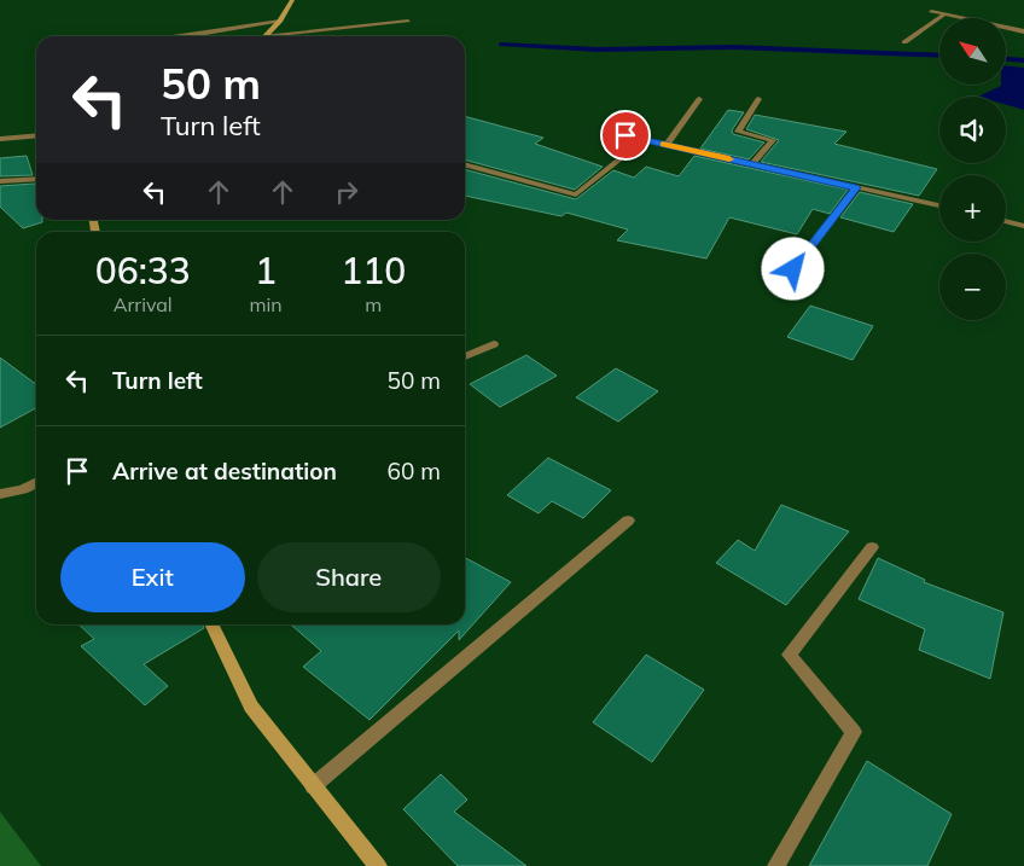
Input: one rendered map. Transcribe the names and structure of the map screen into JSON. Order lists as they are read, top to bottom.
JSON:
{
  "north": "top left",
  "page": {
    "map_buttons": ["+", "−"],
    "turn": ["50 m", "Turn left"],
    "eta": [
      "06:33",
      "Arrival",
      "1",
      "min",
      "110",
      "m"
    ],
    "list": [
      {
        "name": "Turn left",
        "value": "50 m"
      },
      {
        "name": "Arrive at destination",
        "value": "60 m"
      }
    ],
    "buttons": ["Exit", "Share"]
  }
}
